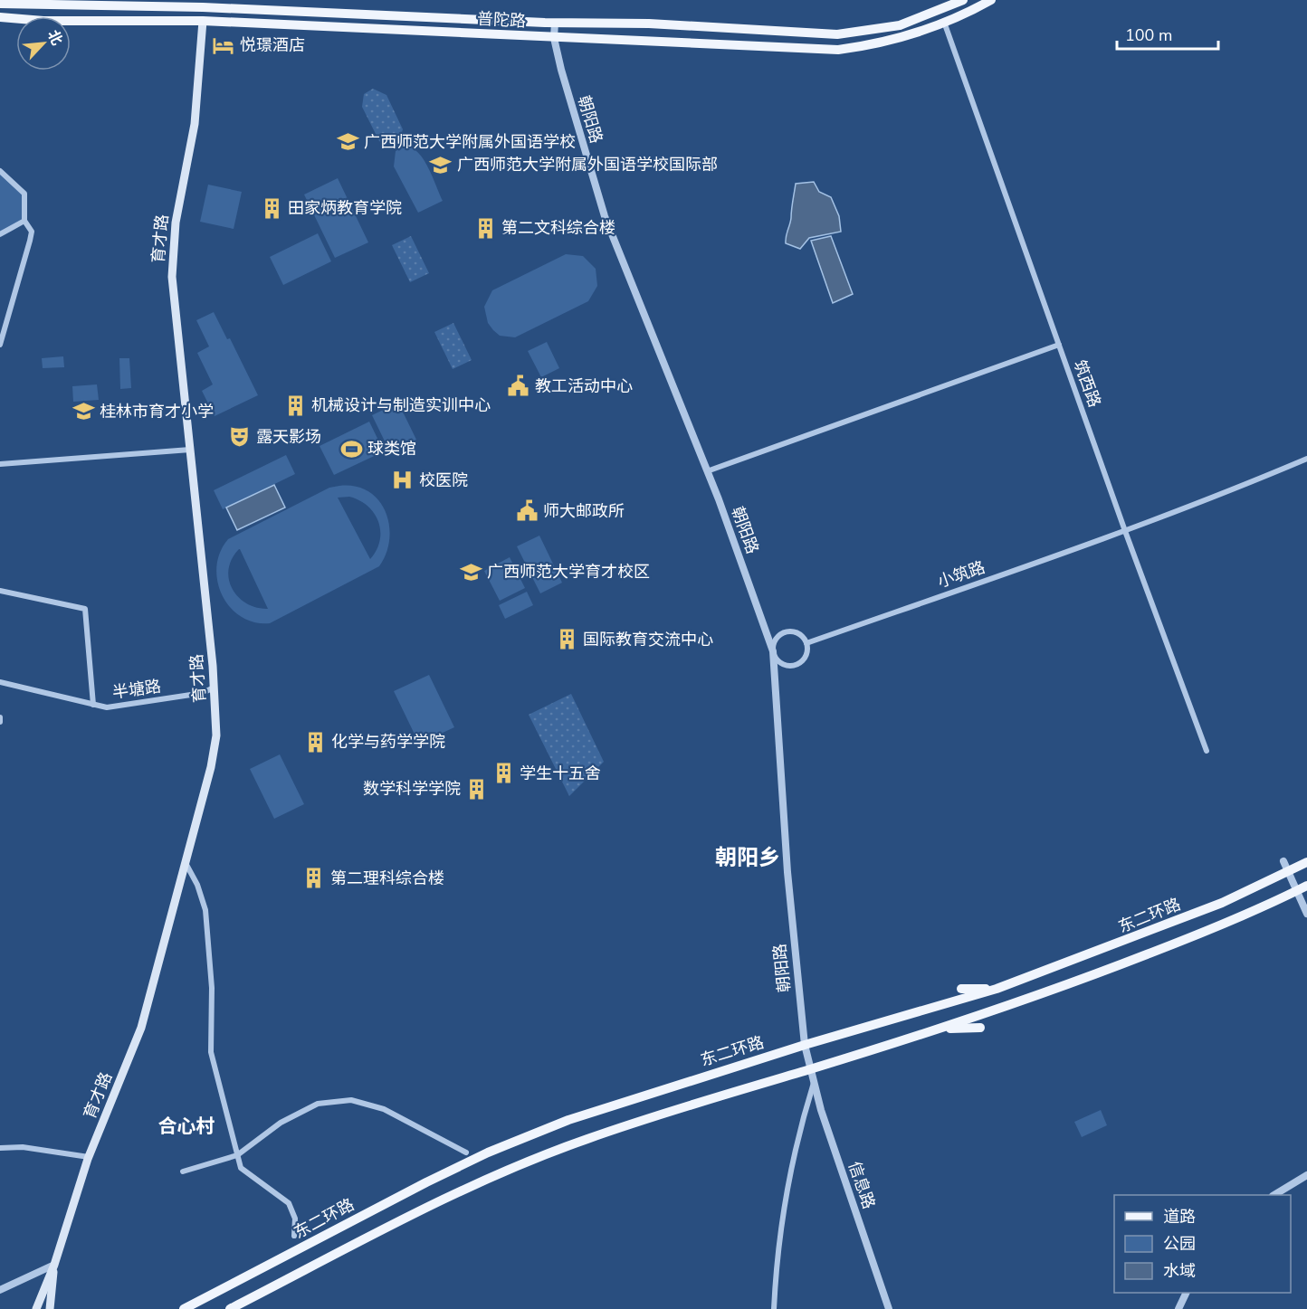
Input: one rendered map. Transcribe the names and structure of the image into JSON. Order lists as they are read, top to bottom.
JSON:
{
  "streets": {
    "main road": ["普陀路", "育才路", "东二环路"],
    "street": [
      "朝阳路",
      "筑西路",
      "小筑路",
      "半塘路",
      "信息路"
    ]
  },
  "crossings": [
    ["普陀路", "朝阳路"],
    ["普陀路", "育才路"],
    ["普陀路", "筑西路"],
    ["朝阳路", "小筑路"],
    ["朝阳路", "东二环路"],
    ["朝阳路", "信息路"],
    ["育才路", "半塘路"],
    ["筑西路", "小筑路"]
  ],
  "districts": ["朝阳乡", "合心村"],
  "places": {
    "hotel": ["悦璟酒店"],
    "school or university": [
      "广西师范大学附属外国语学校",
      "广西师范大学附属外国语学校国际部",
      "桂林市育才小学",
      "广西师范大学育才校区"
    ],
    "building": [
      "田家炳教育学院",
      "第二文科综合楼",
      "机械设计与制造实训中心",
      "国际教育交流中心",
      "化学与药学学院",
      "学生十五舍",
      "数学科学学院",
      "第二理科综合楼"
    ],
    "public building": ["教工活动中心", "师大邮政所"],
    "theatre": ["露天影场"],
    "sports": ["球类馆"],
    "hospital": ["校医院"]
  },
  "legend": ["道路", "公园", "水域"],
  "scale_bar": "100 m",
  "north": "top right"
}
